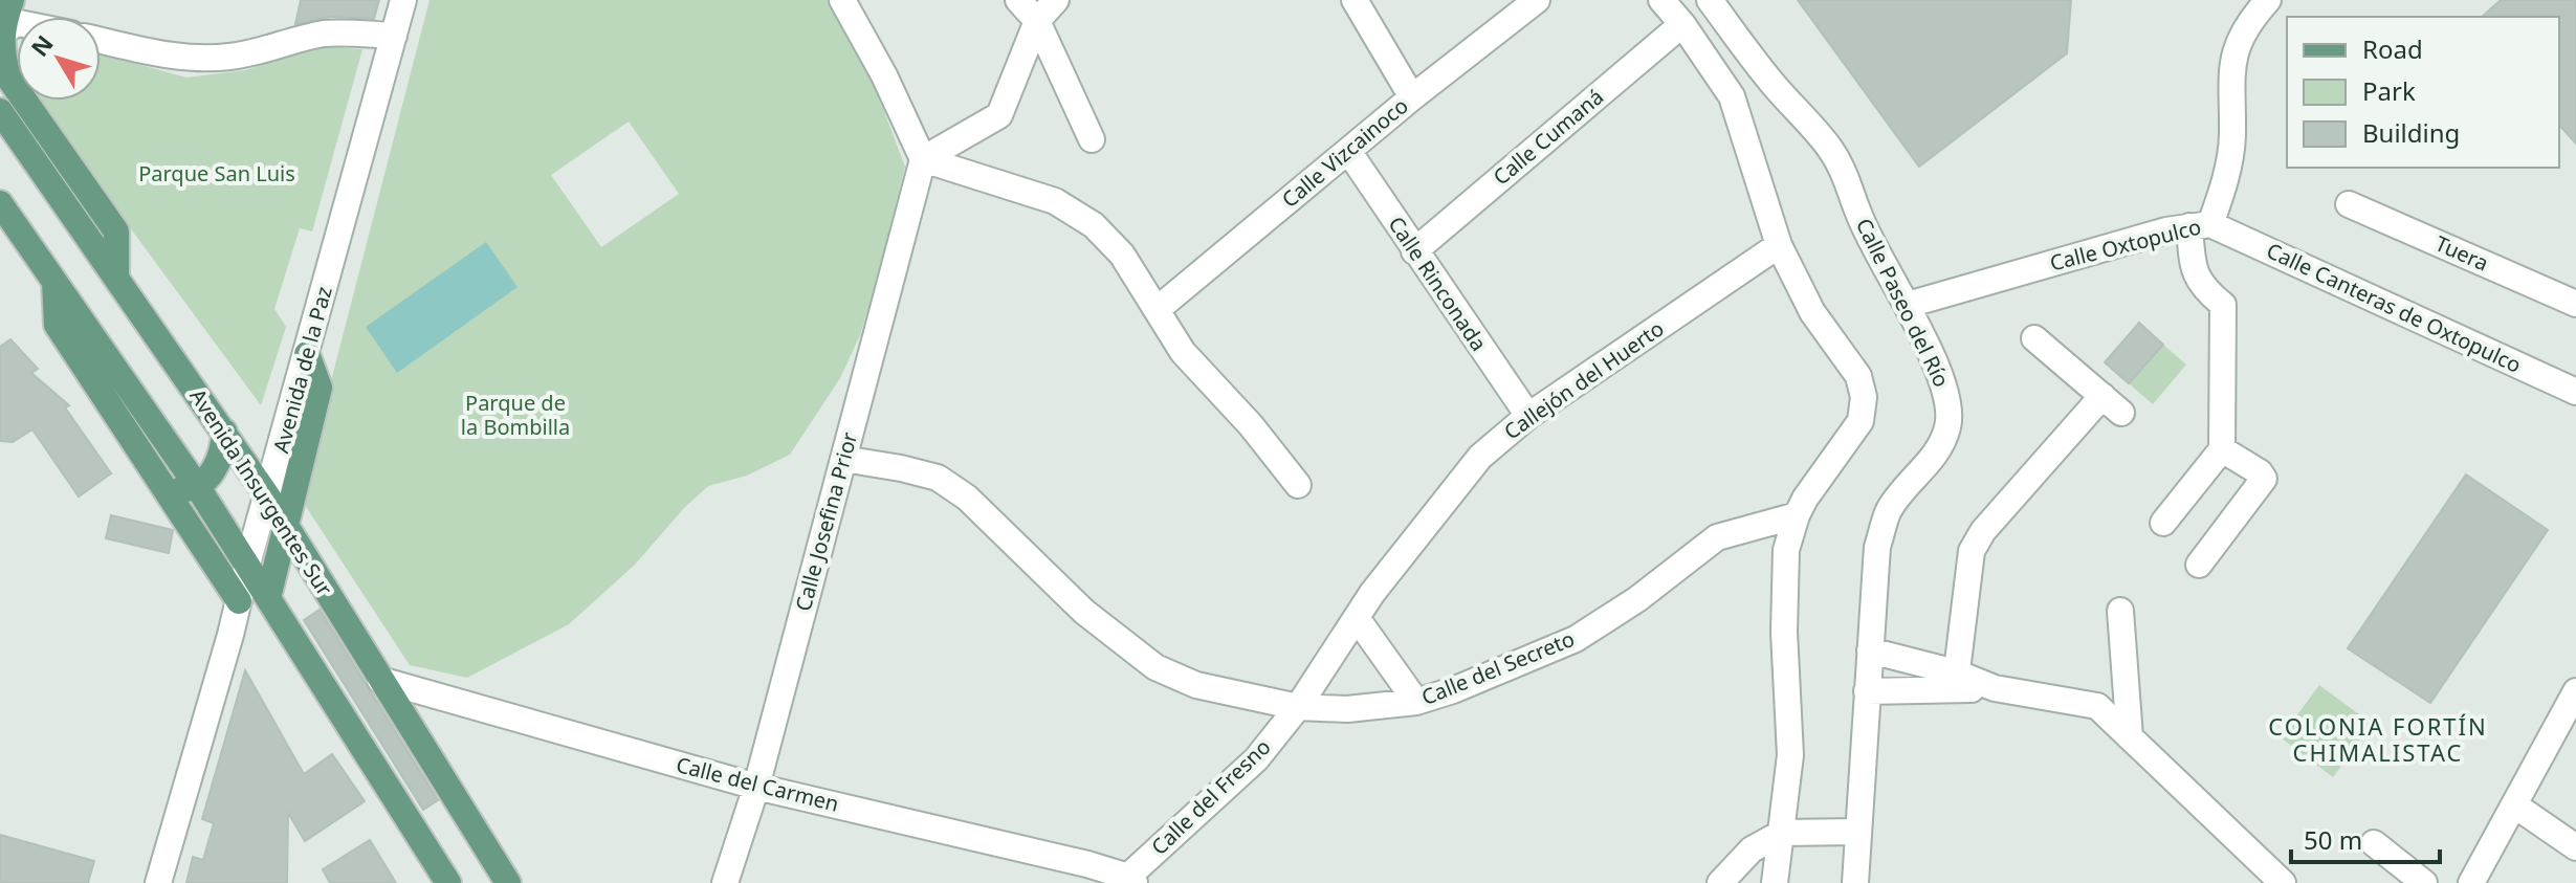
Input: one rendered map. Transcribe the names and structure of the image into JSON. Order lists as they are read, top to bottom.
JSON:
{
  "streets": {
    "main road": ["Avenida Insurgentes Sur"],
    "street": [
      "Calle Cumaná",
      "Calle Vizcainoco",
      "Calle Oxtopulco",
      "Tuera",
      "Calle Rinconada",
      "Calle Paseo del Río",
      "Calle Canteras de Oxtopulco",
      "Avenida de la Paz",
      "Callejón del Huerto",
      "Calle Josefina Prior",
      "Calle del Secreto",
      "Calle del Carmen",
      "Calle del Fresno"
    ]
  },
  "crossings": [
    ["Calle Cumaná", "Calle Rinconada"],
    ["Calle Vizcainoco", "Calle Rinconada"],
    ["Calle Oxtopulco", "Calle Paseo del Río"],
    ["Calle Oxtopulco", "Calle Canteras de Oxtopulco"],
    ["Calle Rinconada", "Callejón del Huerto"],
    ["Avenida de la Paz", "Avenida Insurgentes Sur"],
    ["Callejón del Huerto", "Calle del Secreto"],
    ["Callejón del Huerto", "Calle del Fresno"],
    ["Avenida Insurgentes Sur", "Calle del Carmen"],
    ["Calle Josefina Prior", "Calle del Secreto"],
    ["Calle Josefina Prior", "Calle del Carmen"],
    ["Calle del Secreto", "Calle del Fresno"],
    ["Calle del Carmen", "Calle del Fresno"]
  ],
  "districts": ["COLONIA FORTÍN CHIMALISTAC"],
  "parks": ["Parque San Luis", "Parque de la Bombilla"],
  "legend": ["Road", "Park", "Building"],
  "scale_bar": "50 m",
  "north": "top left"
}
